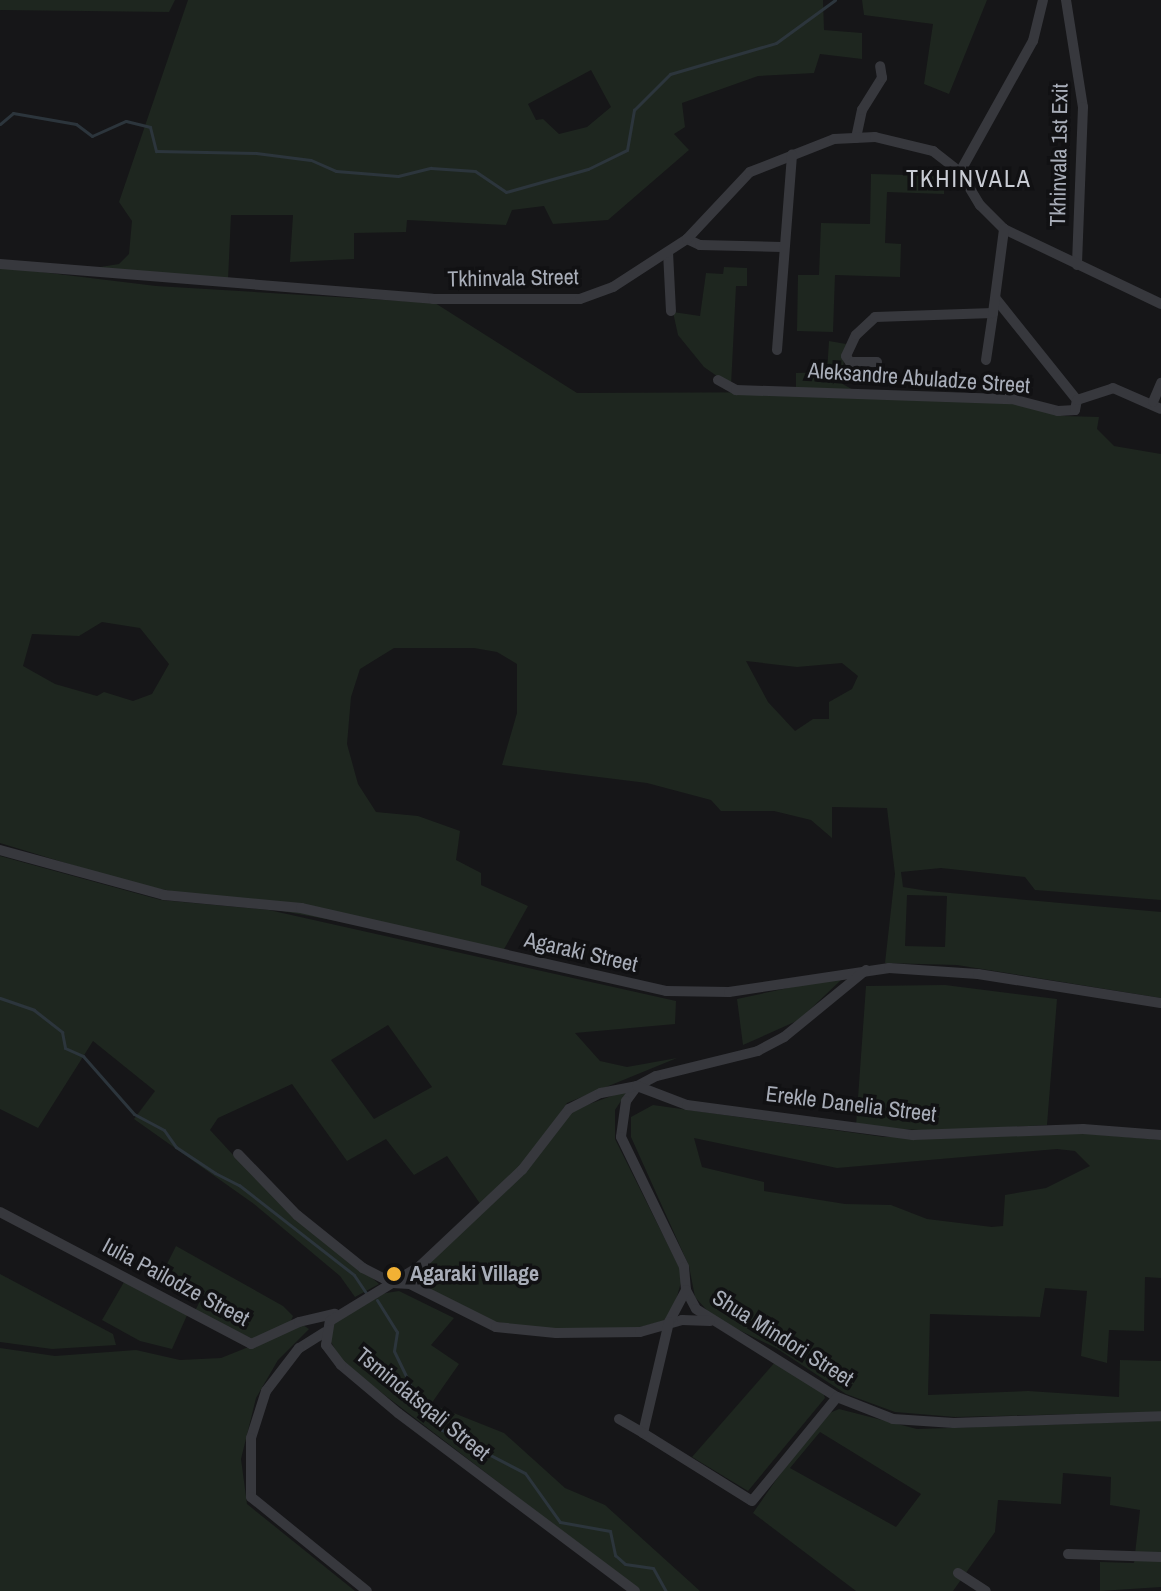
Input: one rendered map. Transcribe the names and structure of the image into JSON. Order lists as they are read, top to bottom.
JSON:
{
  "streets": {
    "street": [
      "Tkhinvala 1st Exit",
      "Tkhinvala Street",
      "Aleksandre Abuladze Street",
      "Agaraki Street",
      "Erekle Danelia Street",
      "Iulia Pailodze Street",
      "Shua Mindori Street",
      "Tsmindatsqali Street"
    ]
  },
  "crossings": [
    ["Tkhinvala 1st Exit", "Tkhinvala Street"],
    ["Erekle Danelia Street", "Shua Mindori Street"]
  ],
  "districts": ["TKHINVALA"],
  "places": ["Agaraki Village"]
}
